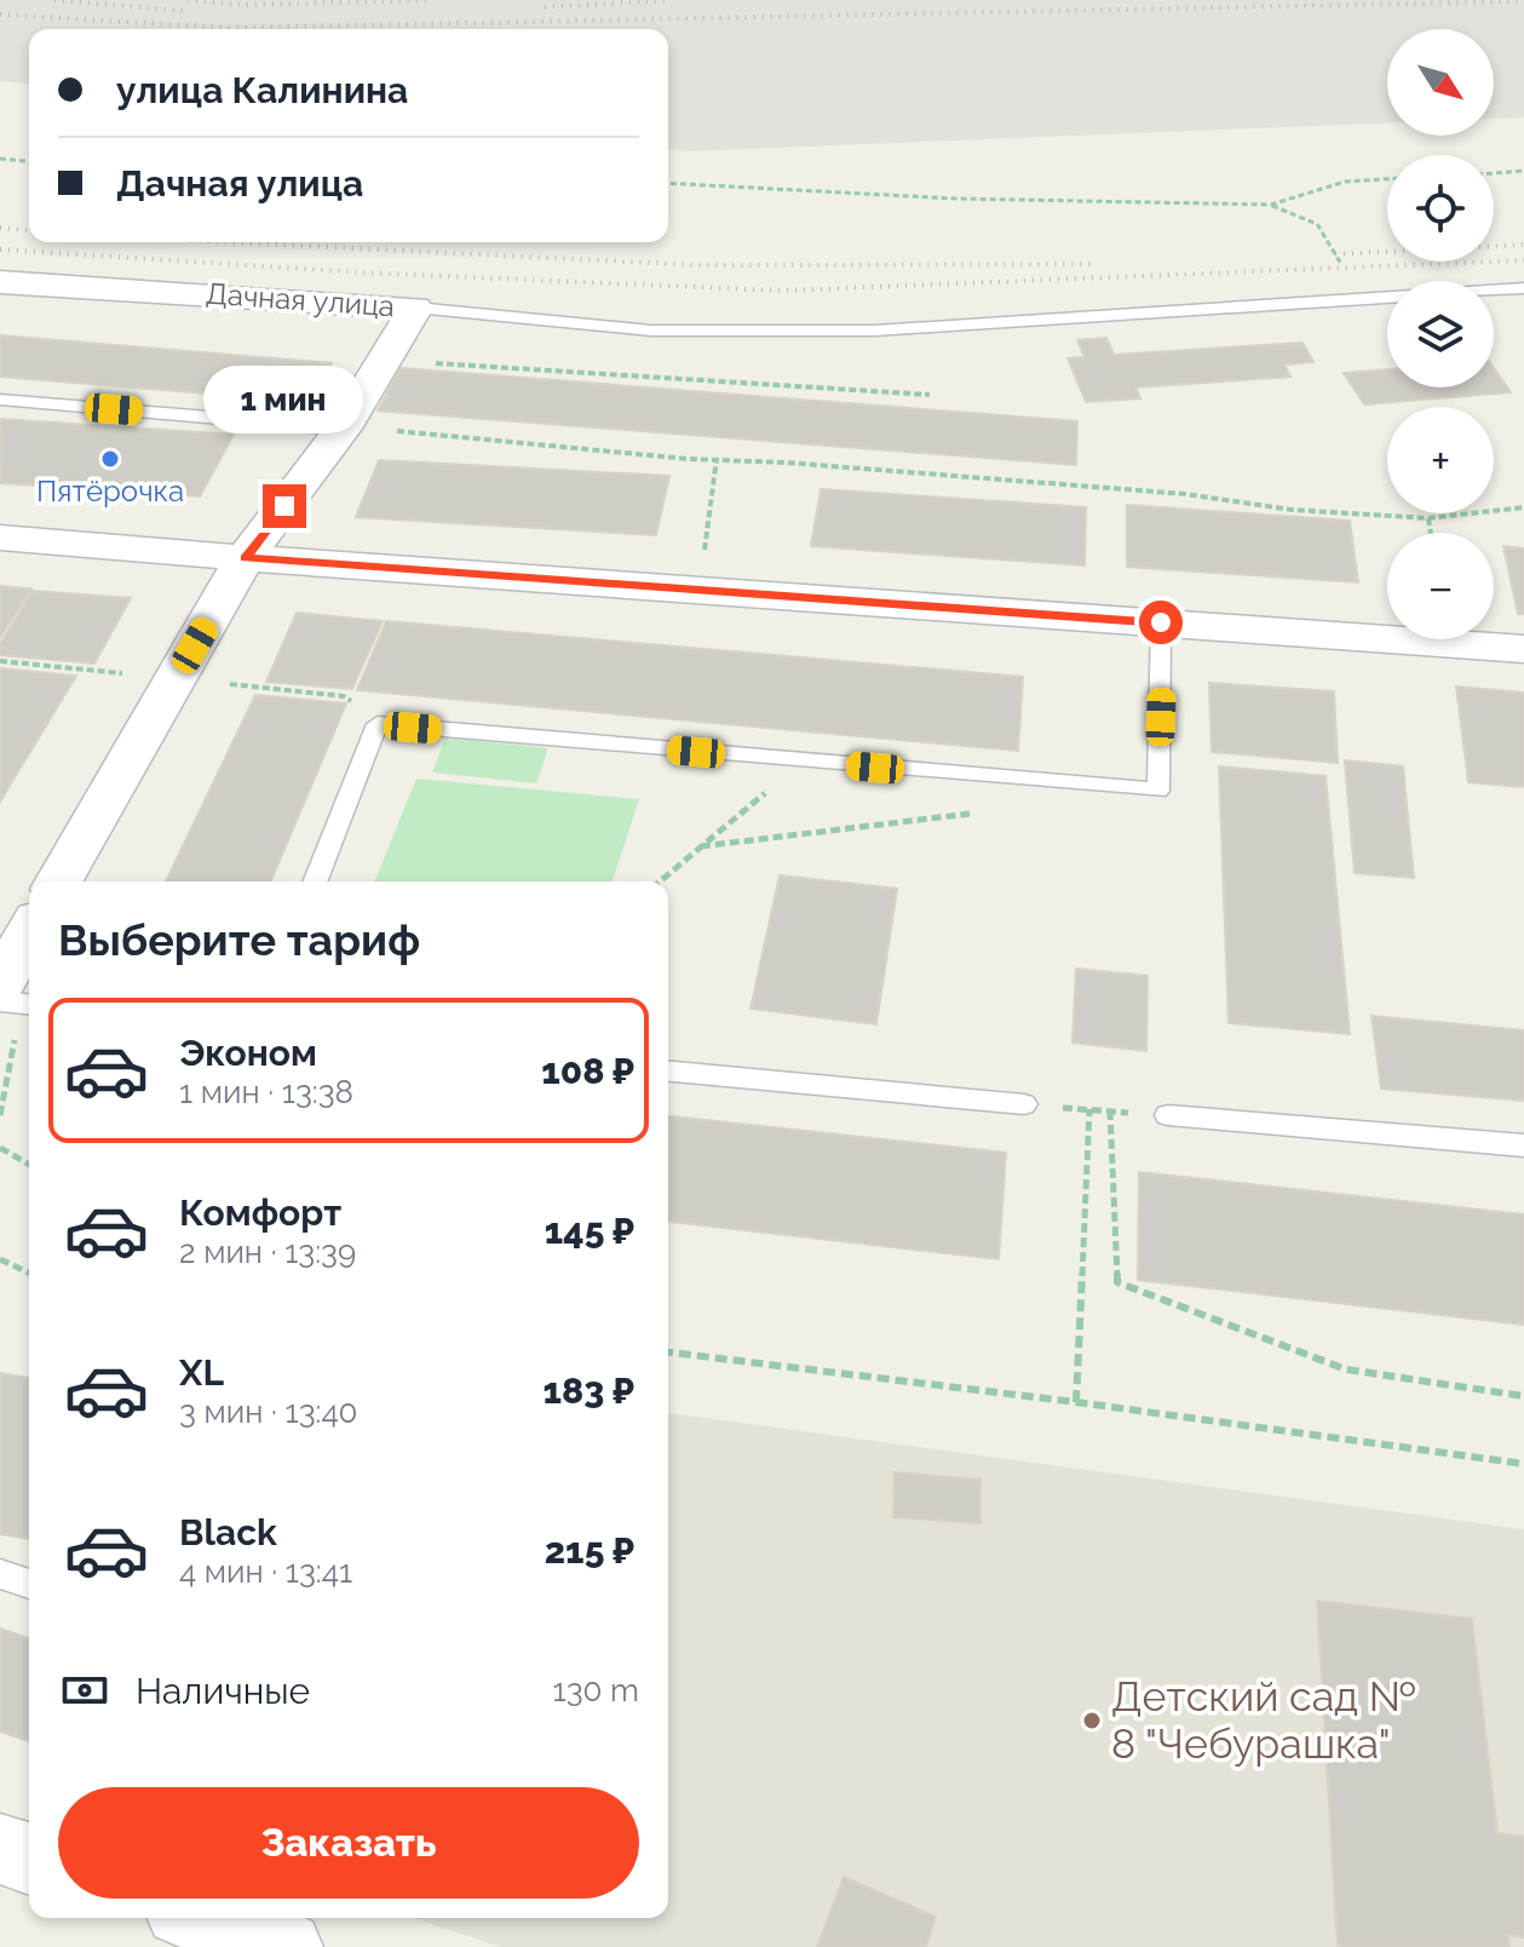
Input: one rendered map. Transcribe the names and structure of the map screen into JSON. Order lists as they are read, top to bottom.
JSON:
{
  "streets": {
    "street": ["Дачная улица"]
  },
  "places": ["Пятёрочка", "Детский сад № 8 \"Чебурашка\""],
  "north": "bottom right",
  "page": {
    "map_buttons": ["+", "−"],
    "banner": ["улица Калинина", "Дачная улица"],
    "bubble": "1 мин",
    "heading": "Выберите тариф",
    "list": [
      {
        "name": "Эконом",
        "note": "1 мин · 13:38",
        "value": "108 ₽"
      },
      {
        "name": "Комфорт",
        "note": "2 мин · 13:39",
        "value": "145 ₽"
      },
      {
        "name": "XL",
        "note": "3 мин · 13:40",
        "value": "183 ₽"
      },
      {
        "name": "Black",
        "note": "4 мин · 13:41",
        "value": "215 ₽"
      }
    ],
    "pay": ["Наличные", "130 m"],
    "buttons": "Заказать"
  }
}
